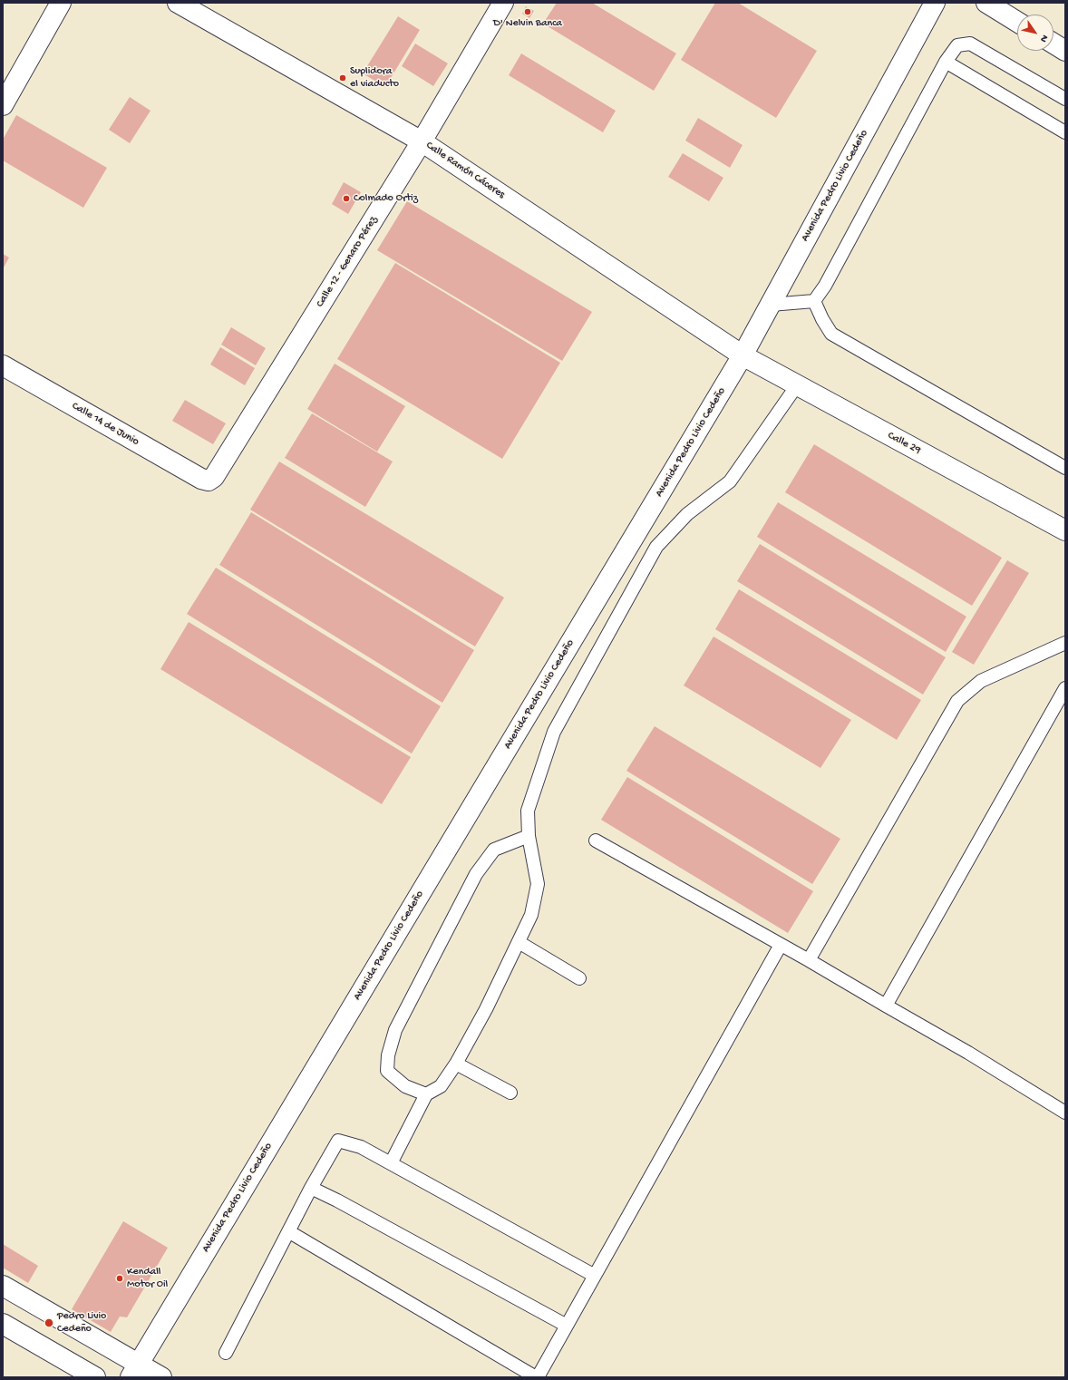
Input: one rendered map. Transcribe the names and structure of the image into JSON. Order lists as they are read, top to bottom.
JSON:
{
  "streets": {
    "street": [
      "Calle Ramón Cáceres",
      "Avenida Pedro Livio Cedeño",
      "Calle 12 - Genaro Pérez",
      "Calle 14 de Junio",
      "Calle 29"
    ]
  },
  "crossings": [
    ["Calle Ramón Cáceres", "Avenida Pedro Livio Cedeño"],
    ["Calle Ramón Cáceres", "Calle 12 - Genaro Pérez"],
    ["Calle Ramón Cáceres", "Calle 29"],
    ["Avenida Pedro Livio Cedeño", "Calle 29"],
    ["Calle 12 - Genaro Pérez", "Calle 14 de Junio"]
  ],
  "places": [
    "D' Nelvin Banca",
    "Suplidora el viaducto",
    "Colmado Ortiz",
    "Kendall Motor Oil",
    "Pedro Livio Cedeño"
  ],
  "north": "bottom right"
}
